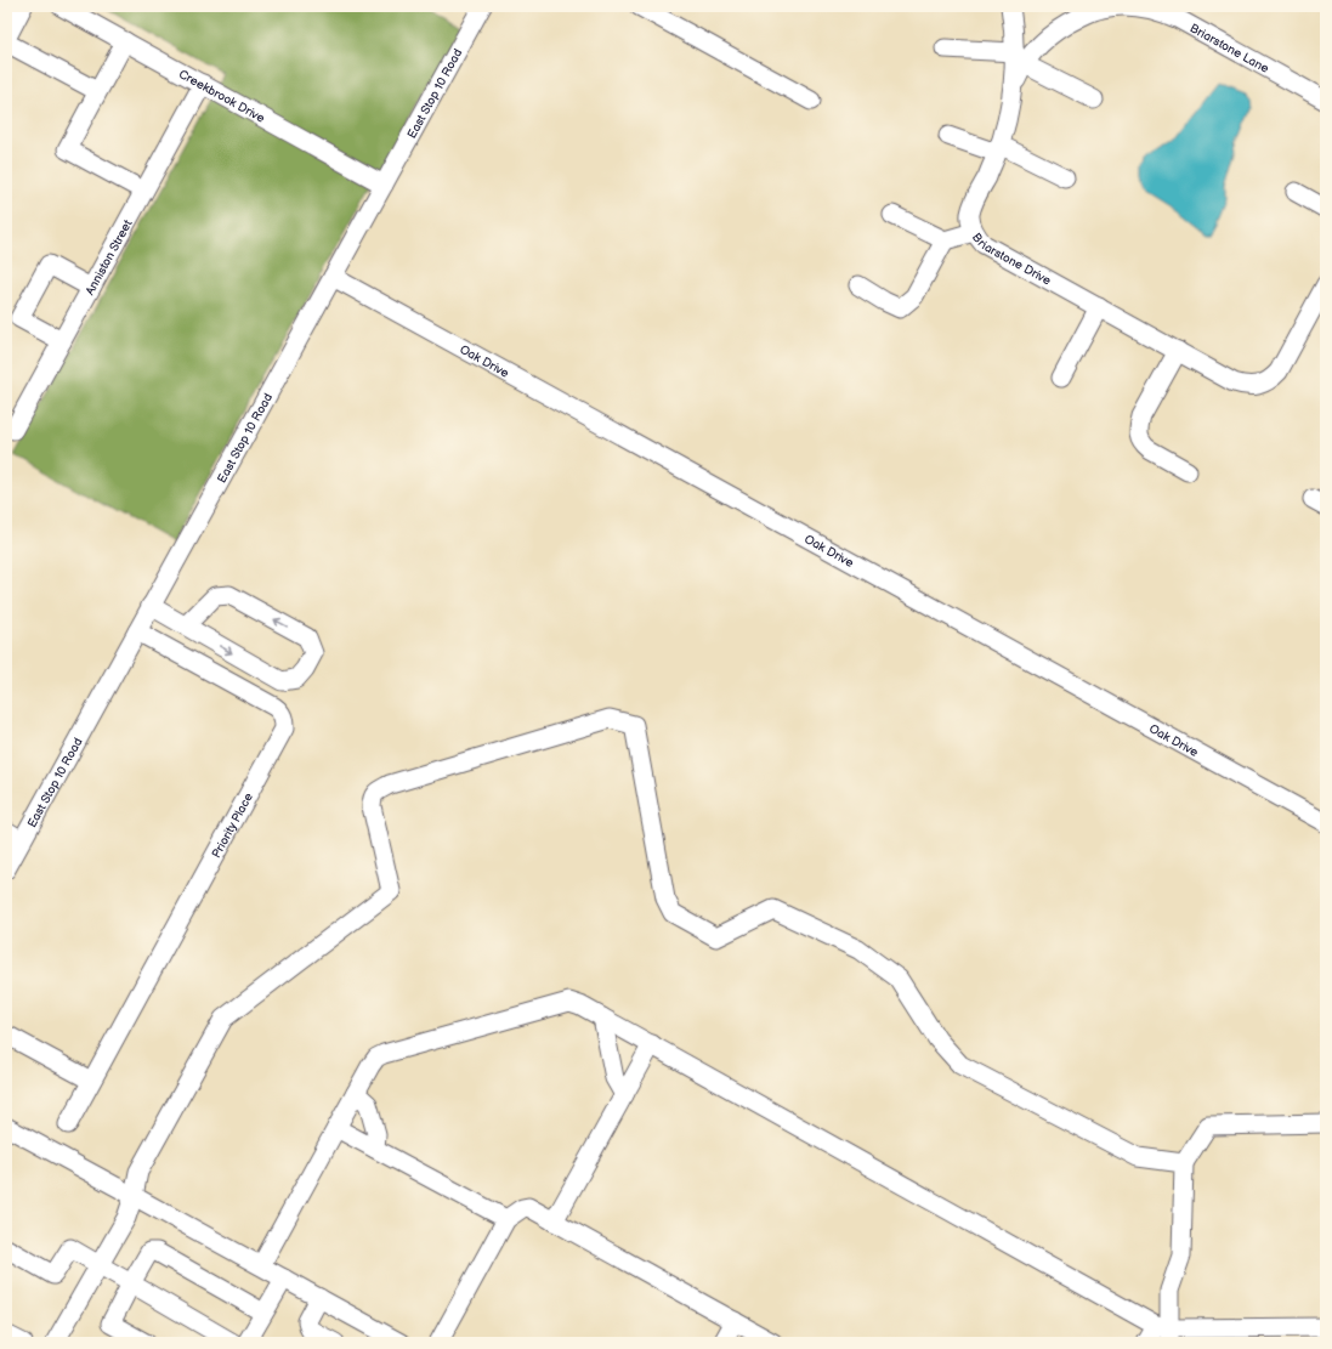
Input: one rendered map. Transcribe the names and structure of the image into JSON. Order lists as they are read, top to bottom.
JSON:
{
  "streets": {
    "street": [
      "Briarstone Lane",
      "East Stop 10 Road",
      "Creekbrook Drive",
      "Anniston Street",
      "Briarstone Drive",
      "Oak Drive",
      "Priority Place"
    ]
  },
  "crossings": [
    ["Briarstone Lane", "Briarstone Drive"],
    ["East Stop 10 Road", "Creekbrook Drive"],
    ["East Stop 10 Road", "Oak Drive"],
    ["East Stop 10 Road", "Priority Place"],
    ["Creekbrook Drive", "Anniston Street"]
  ]
}
